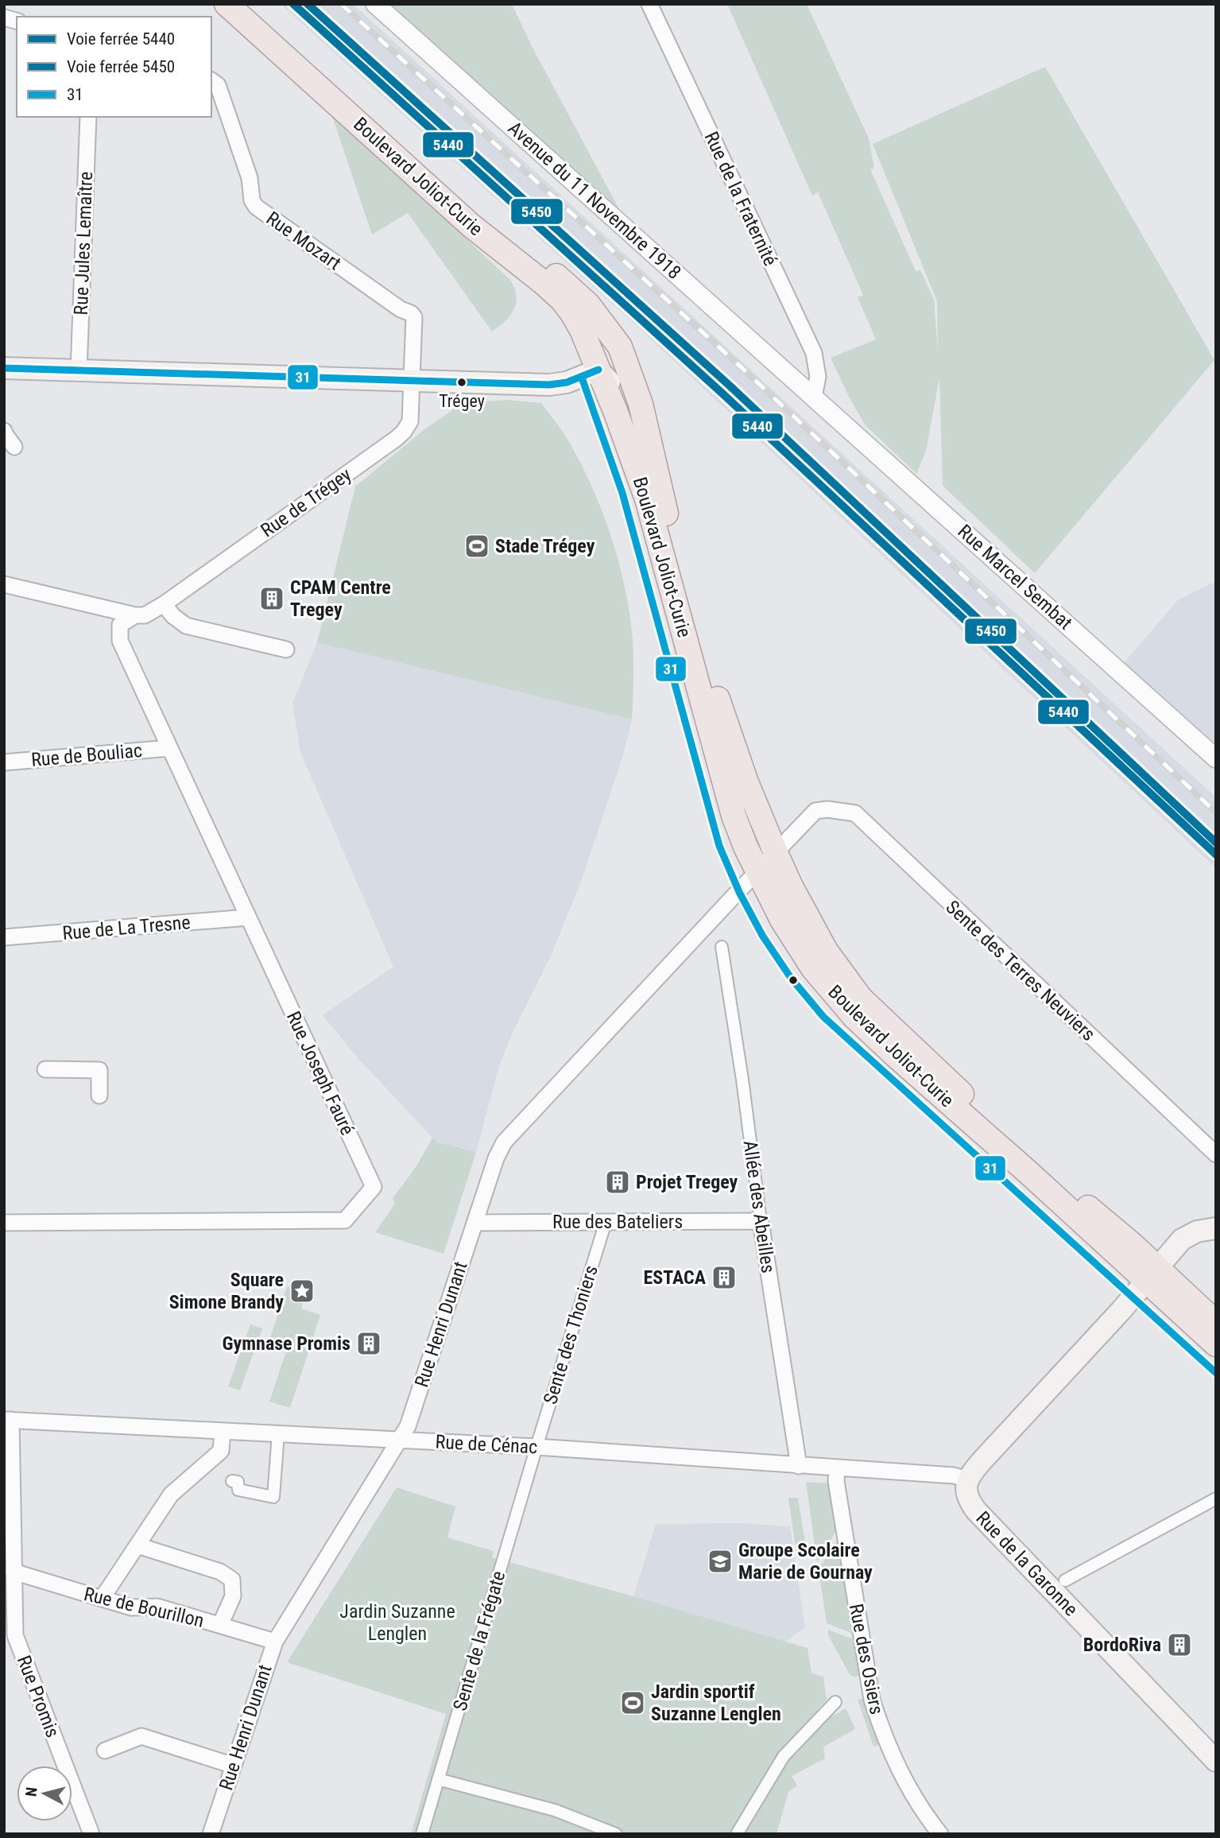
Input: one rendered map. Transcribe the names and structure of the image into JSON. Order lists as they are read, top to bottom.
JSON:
{
  "streets": {
    "main road": ["Boulevard Joliot-Curie", "Rue de la Garonne"],
    "street": [
      "Rue de la Fraternité",
      "Avenue du 11 Novembre 1918",
      "Rue Mozart",
      "Rue Jules Lemaître",
      "Rue de Trégey",
      "Rue Marcel Sembat",
      "Rue de Bouliac",
      "Rue de La Tresne",
      "Sente des Terres Neuviers",
      "Rue Joseph Fauré",
      "Allée des Abeilles",
      "Rue des Bateliers",
      "Rue Henri Dunant",
      "Sente des Thoniers",
      "Rue de Cénac",
      "Rue de Bourillon",
      "Sente de la Frégate",
      "Rue des Osiers",
      "Rue Promis"
    ]
  },
  "crossings": [
    ["Boulevard Joliot-Curie", "Rue Henri Dunant"],
    ["Rue de la Fraternité", "Avenue du 11 Novembre 1918"],
    ["Rue de la Fraternité", "Rue Marcel Sembat"],
    ["Avenue du 11 Novembre 1918", "Rue Marcel Sembat"],
    ["Rue Mozart", "Rue de Trégey"],
    ["Rue de Trégey", "Rue Joseph Fauré"],
    ["Rue de Bouliac", "Rue Joseph Fauré"],
    ["Rue de La Tresne", "Rue Joseph Fauré"],
    ["Sente des Terres Neuviers", "Rue Henri Dunant"],
    ["Allée des Abeilles", "Rue des Bateliers"],
    ["Allée des Abeilles", "Rue de Cénac"],
    ["Rue des Bateliers", "Rue Henri Dunant"],
    ["Rue des Bateliers", "Sente des Thoniers"],
    ["Rue Henri Dunant", "Rue de Cénac"],
    ["Rue Henri Dunant", "Rue de Bourillon"],
    ["Sente des Thoniers", "Rue de Cénac"],
    ["Sente des Thoniers", "Sente de la Frégate"],
    ["Rue de Cénac", "Rue de la Garonne"],
    ["Rue de Cénac", "Sente de la Frégate"],
    ["Rue de Cénac", "Rue des Osiers"],
    ["Rue de Cénac", "Rue Promis"],
    ["Rue de Bourillon", "Rue Promis"]
  ],
  "parks": ["Jardin Suzanne Lenglen"],
  "places": {
    "other": ["Trégey"],
    "sports": ["Stade Trégey", "Jardin sportif Suzanne Lenglen"],
    "building": [
      "CPAM Centre Tregey",
      "Projet Tregey",
      "ESTACA",
      "Gymnase Promis",
      "BordoRiva"
    ],
    "place": ["Square Simone Brandy"],
    "school or university": ["Groupe Scolaire Marie de Gournay"]
  },
  "lines": ["rail line 5440", "rail line 5450", "transit line 31"],
  "legend": ["Voie ferrée 5440", "Voie ferrée 5450", "31"],
  "north": "left"
}
